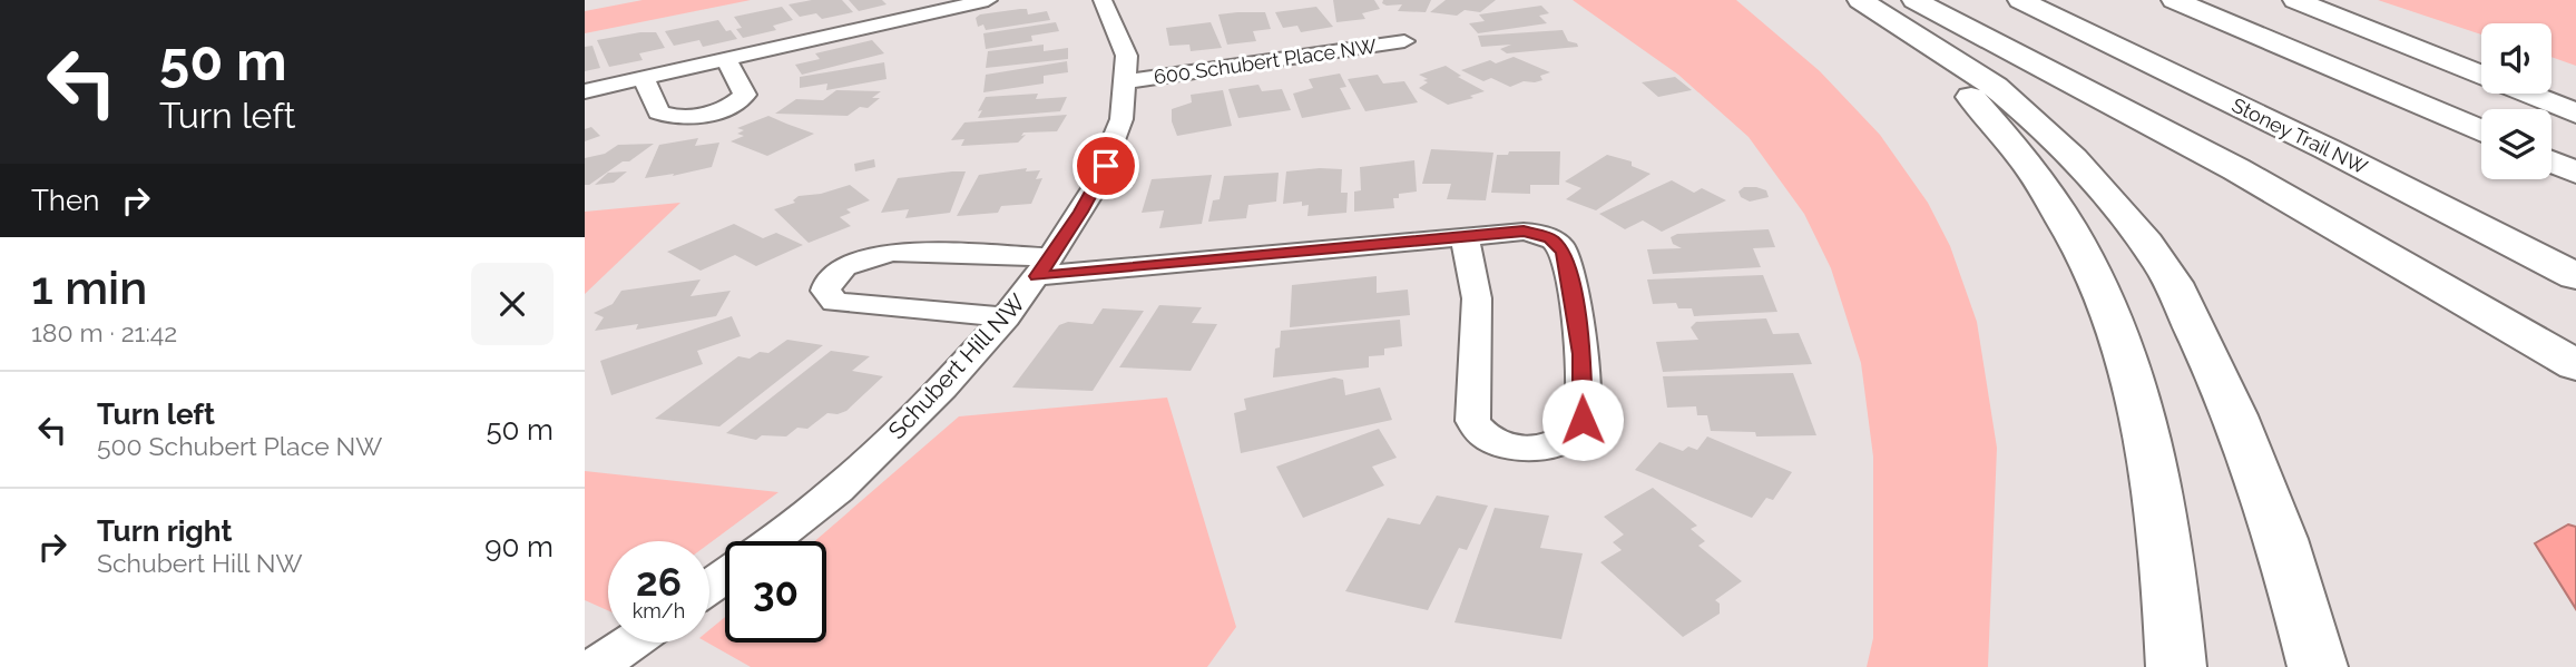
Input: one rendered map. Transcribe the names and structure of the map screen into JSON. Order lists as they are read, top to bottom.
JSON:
{
  "streets": {
    "highway": ["Stoney Trail NW"],
    "street": ["600 Schubert Place NW", "Schubert Hill NW"]
  },
  "crossings": [
    ["600 Schubert Place NW", "Schubert Hill NW"]
  ],
  "page": {
    "turn": ["50 m", "Turn left"],
    "then": "Then",
    "heading": ["1 min", "180 m · 21:42"],
    "list": [
      {
        "name": "Turn left",
        "note": "500 Schubert Place NW",
        "value": "50 m"
      },
      {
        "name": "Turn right",
        "note": "Schubert Hill NW",
        "value": "90 m"
      }
    ],
    "speed": "26 km/h",
    "limit": "30"
  }
}
